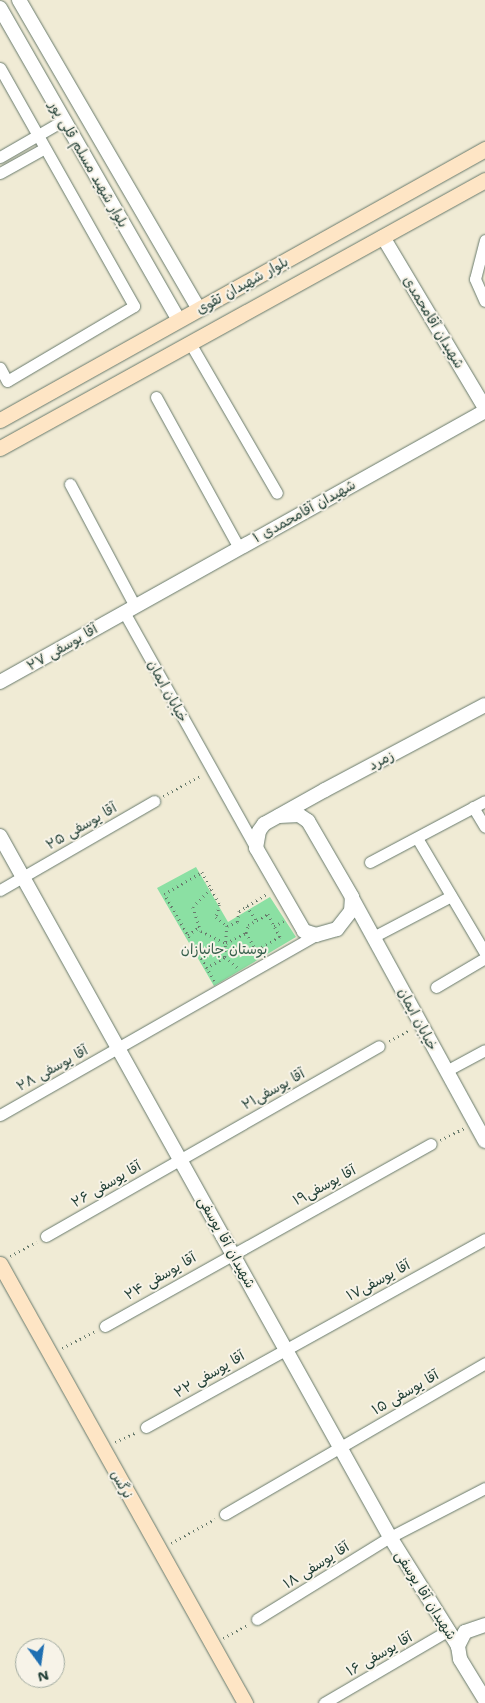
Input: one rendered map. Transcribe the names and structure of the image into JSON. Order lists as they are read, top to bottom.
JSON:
{
  "streets": {
    "main road": ["بلوار شهیدان تقوی", "نرگس"],
    "street": [
      "بلوار شهید مسلم قلی پور",
      "شهیدان آقامحمدی",
      "شهیدان آقامحمدی ۱",
      "آقا یوسفی ۲۷",
      "خیابان ایمان",
      "زمرد",
      "آقا یوسفی ۲۵",
      "آقا یوسفی ۲۸",
      "آقا یوسفی۲۱",
      "آقا یوسفی ۲۶",
      "آقا یوسفی۱۹",
      "شهیدان آقا یوسفی",
      "آقا یوسفی ۲۴",
      "آقا یوسفی۱۷",
      "آقا یوسفی ۲۲",
      "آقا یوسفی ۱۵",
      "آقا یوسفی ۱۸",
      "آقا یوسفی ۱۶"
    ]
  },
  "crossings": [
    ["بلوار شهید مسلم قلی پور", "بلوار شهیدان تقوی"],
    ["بلوار شهیدان تقوی", "شهیدان آقامحمدی"],
    ["شهیدان آقامحمدی", "شهیدان آقامحمدی ۱"],
    ["شهیدان آقامحمدی ۱", "آقا یوسفی ۲۷"],
    ["شهیدان آقامحمدی ۱", "خیابان ایمان"],
    ["آقا یوسفی ۲۷", "خیابان ایمان"],
    ["آقا یوسفی ۲۵", "شهیدان آقا یوسفی"],
    ["آقا یوسفی ۲۸", "شهیدان آقا یوسفی"],
    ["آقا یوسفی۲۱", "آقا یوسفی ۲۶"],
    ["آقا یوسفی۲۱", "شهیدان آقا یوسفی"],
    ["آقا یوسفی ۲۶", "شهیدان آقا یوسفی"],
    ["آقا یوسفی۱۹", "شهیدان آقا یوسفی"],
    ["آقا یوسفی۱۹", "آقا یوسفی ۲۴"],
    ["شهیدان آقا یوسفی", "آقا یوسفی ۲۴"],
    ["شهیدان آقا یوسفی", "آقا یوسفی۱۷"],
    ["شهیدان آقا یوسفی", "آقا یوسفی ۲۲"],
    ["شهیدان آقا یوسفی", "آقا یوسفی ۱۵"],
    ["شهیدان آقا یوسفی", "آقا یوسفی ۱۸"],
    ["شهیدان آقا یوسفی", "آقا یوسفی ۱۶"],
    ["آقا یوسفی۱۷", "آقا یوسفی ۲۲"]
  ],
  "parks": ["بوستان جانبازان"],
  "north": "bottom"
}
